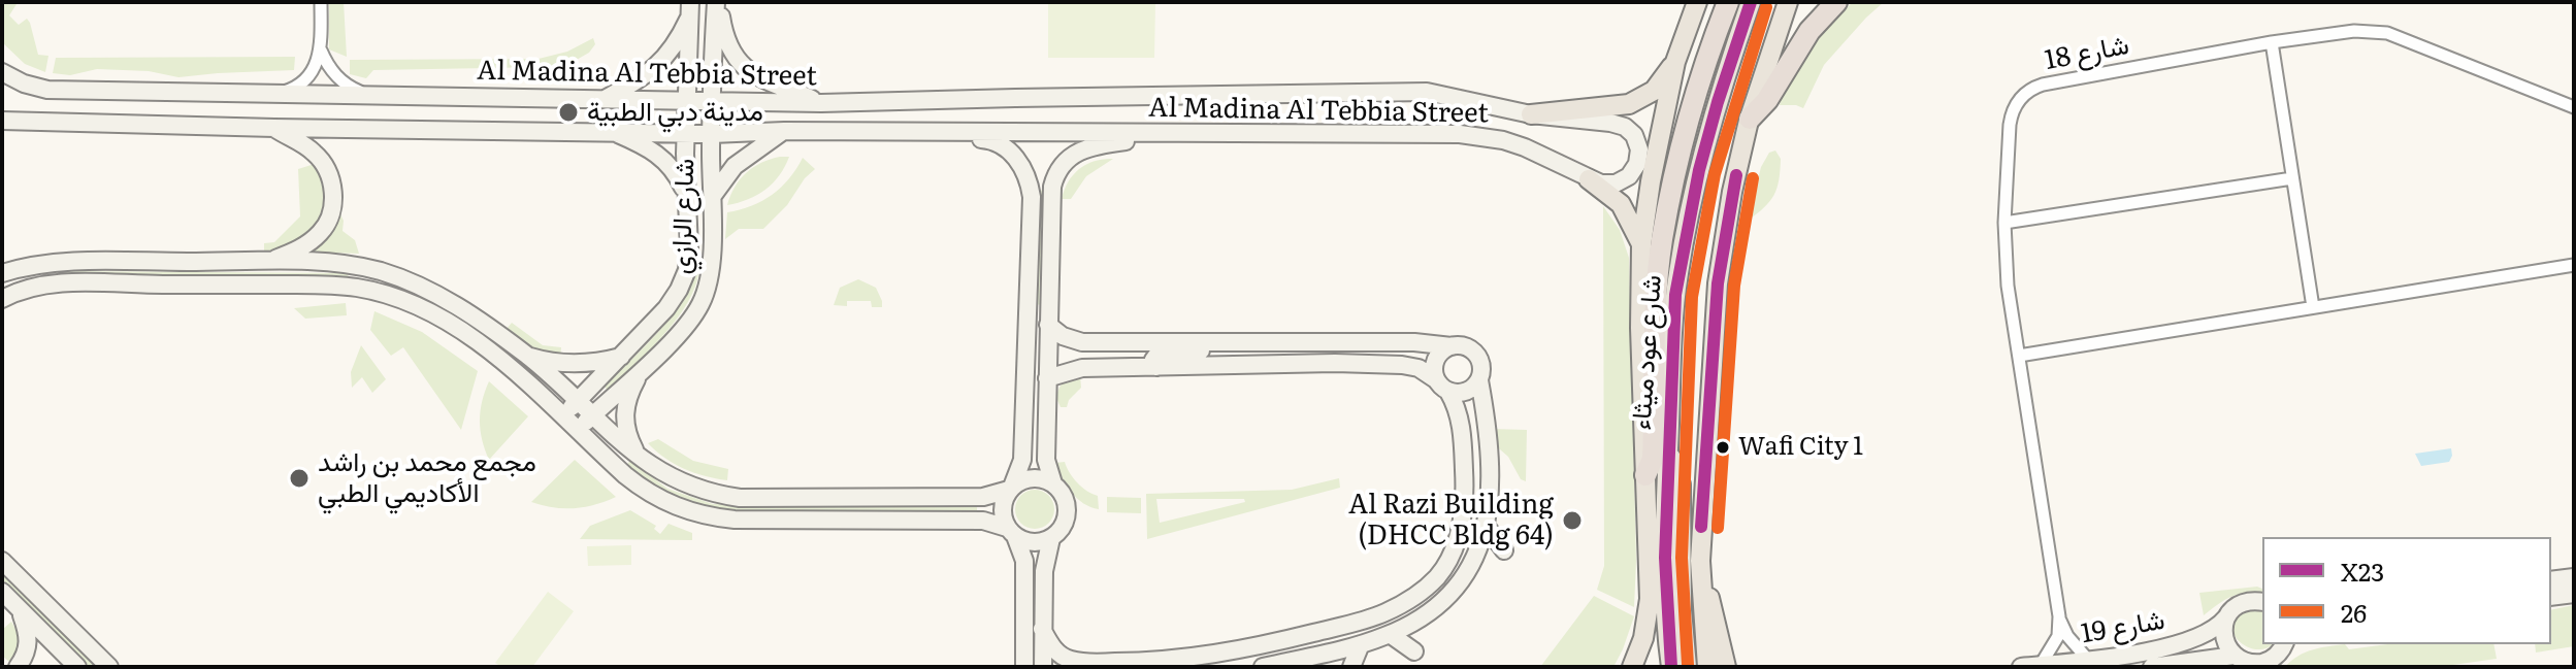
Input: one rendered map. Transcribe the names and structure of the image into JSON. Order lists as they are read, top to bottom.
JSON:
{
  "streets": {
    "main road": ["شارع عود ميثاء"],
    "street": [
      "شارع 18",
      "Al Madina Al Tebbia Street",
      "شارع الرازي",
      "شارع 19"
    ]
  },
  "crossings": [
    ["شارع 18", "شارع 19"],
    ["Al Madina Al Tebbia Street", "شارع الرازي"]
  ],
  "places": [
    "مدينة دبي الطبية",
    "Wafi City 1",
    "مجمع محمد بن راشد الأكاديمي الطبي",
    "Al Razi Building (DHCC Bldg 64)"
  ],
  "lines": ["transit line X23", "transit line 26"],
  "legend": ["X23", "26"]
}
